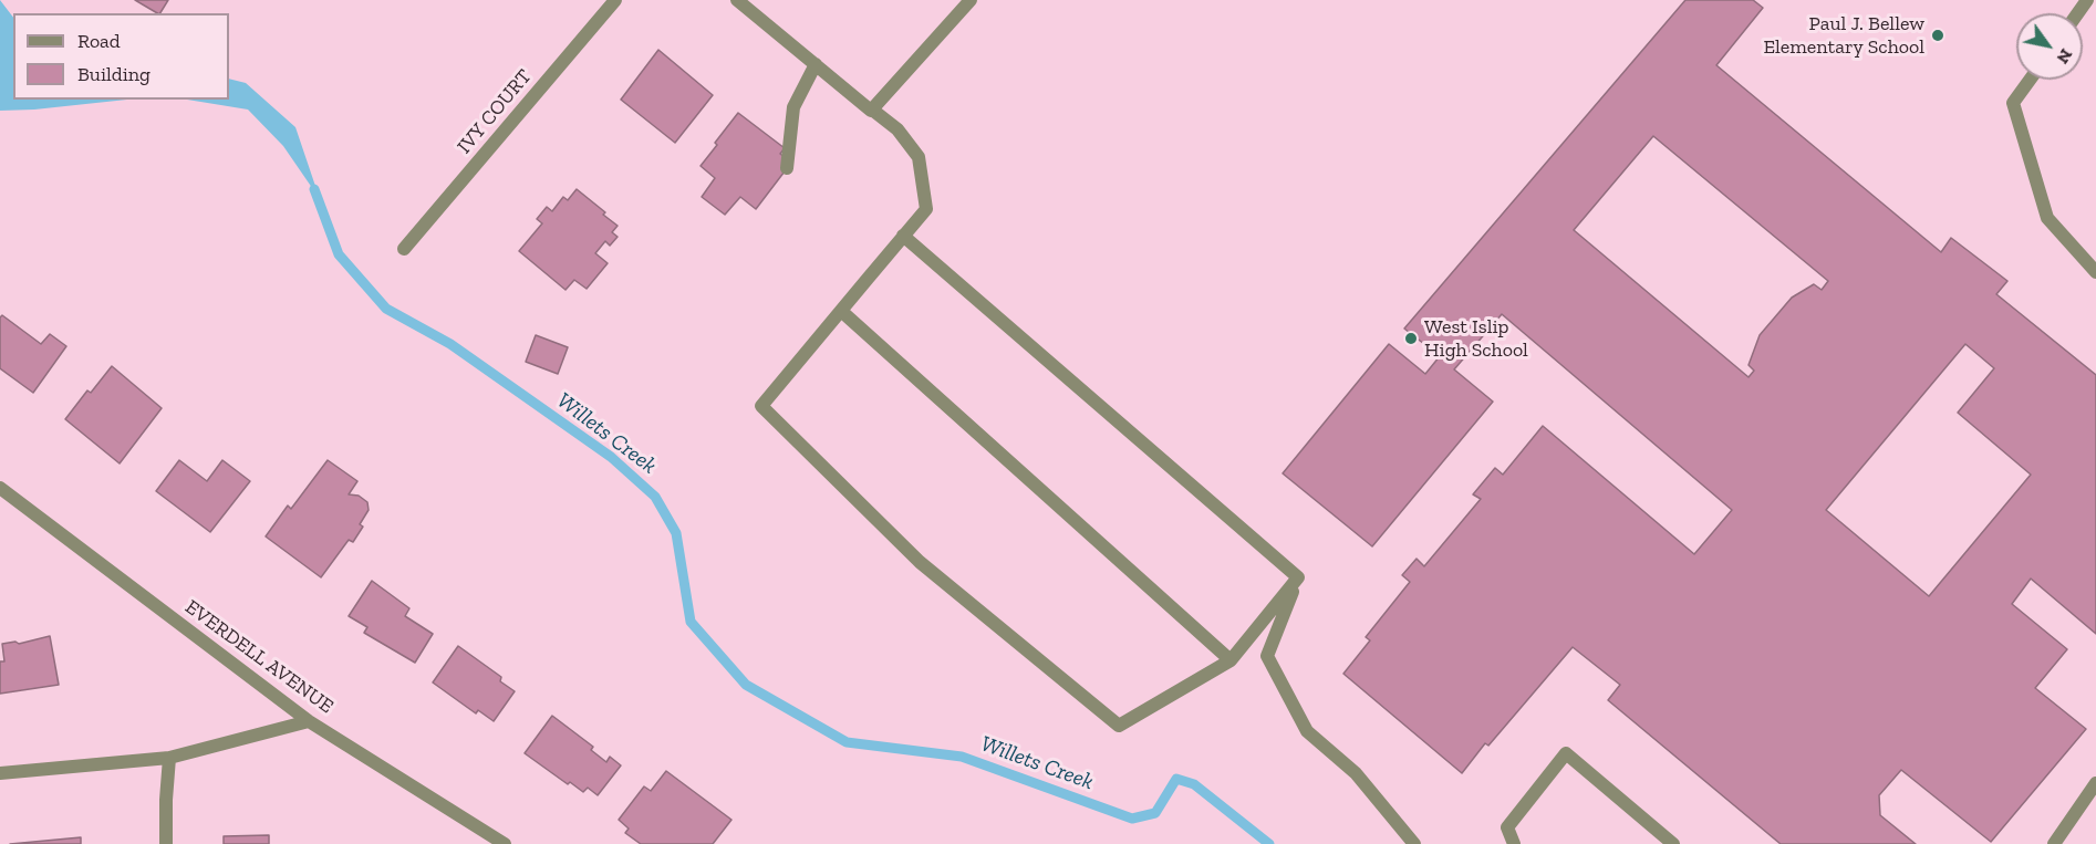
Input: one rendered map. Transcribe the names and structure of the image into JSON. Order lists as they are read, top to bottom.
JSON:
{
  "streets": {
    "street": ["IVY COURT", "EVERDELL AVENUE"]
  },
  "water": ["Willets Creek"],
  "places": ["Paul J. Bellew Elementary School", "West Islip High School"],
  "legend": ["Road", "Building"],
  "north": "bottom right"
}
